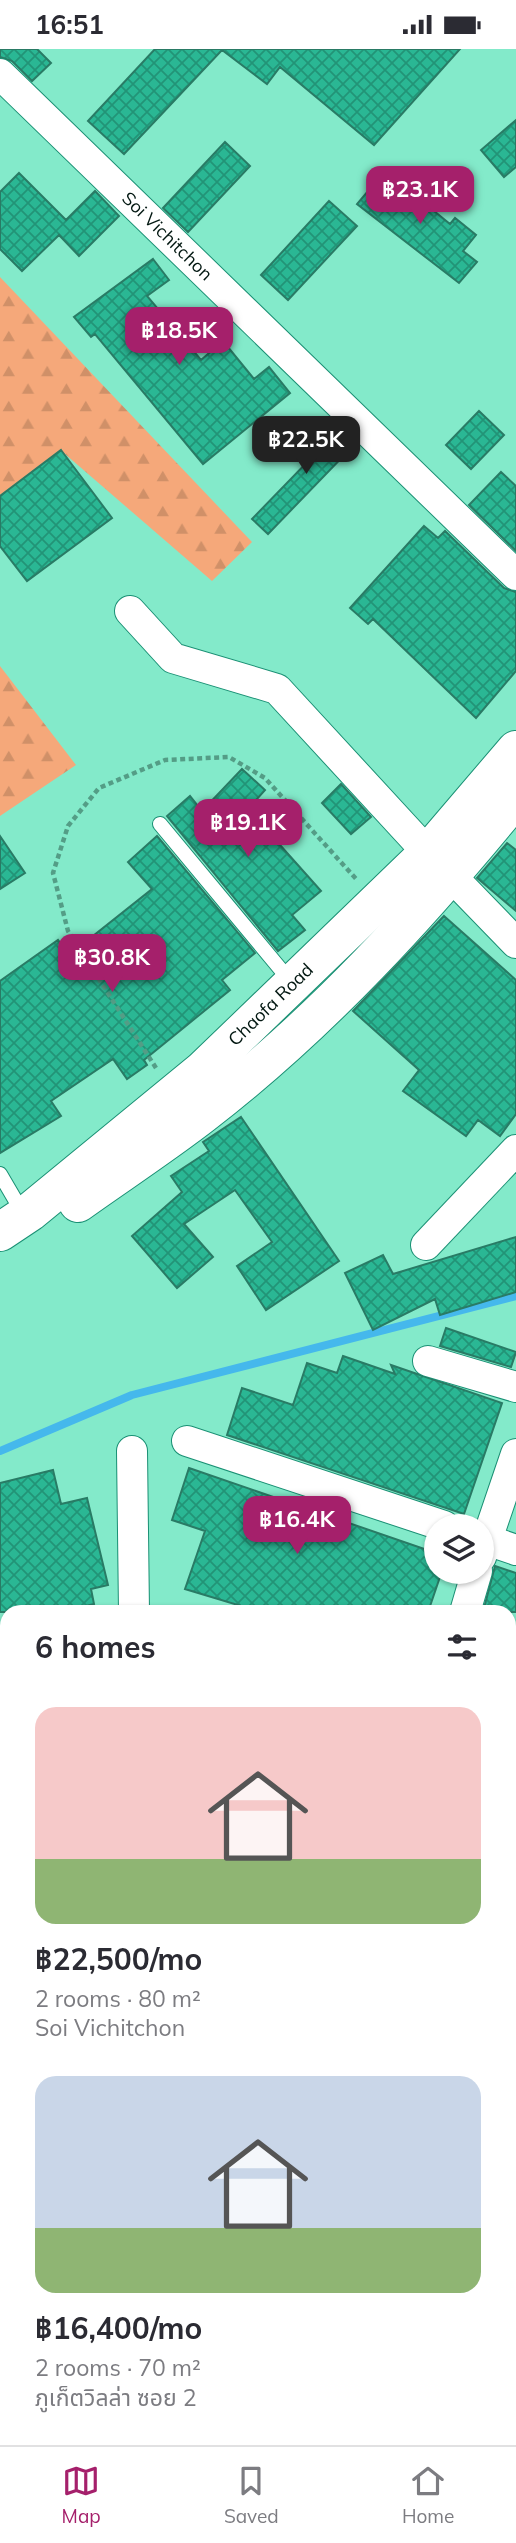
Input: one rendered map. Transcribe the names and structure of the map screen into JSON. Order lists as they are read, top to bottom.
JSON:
{
  "streets": {
    "main road": ["Chaofa Road"],
    "street": ["Soi Vichitchon"]
  },
  "page": {
    "status": "16:51",
    "price": [
      "฿23.1K",
      "฿18.5K",
      "฿22.5K",
      "฿19.1K",
      "฿30.8K",
      "฿16.4K"
    ],
    "heading": "6 homes",
    "list": [
      {
        "name": "฿22,500/mo",
        "note": "2 rooms · 80 m² · Soi Vichitchon"
      },
      {
        "name": "฿16,400/mo",
        "note": "2 rooms · 70 m² · ภูเก็ตวิลล่า ซอย 2"
      }
    ],
    "tabs": ["Map", "Saved", "Home"]
  }
}
